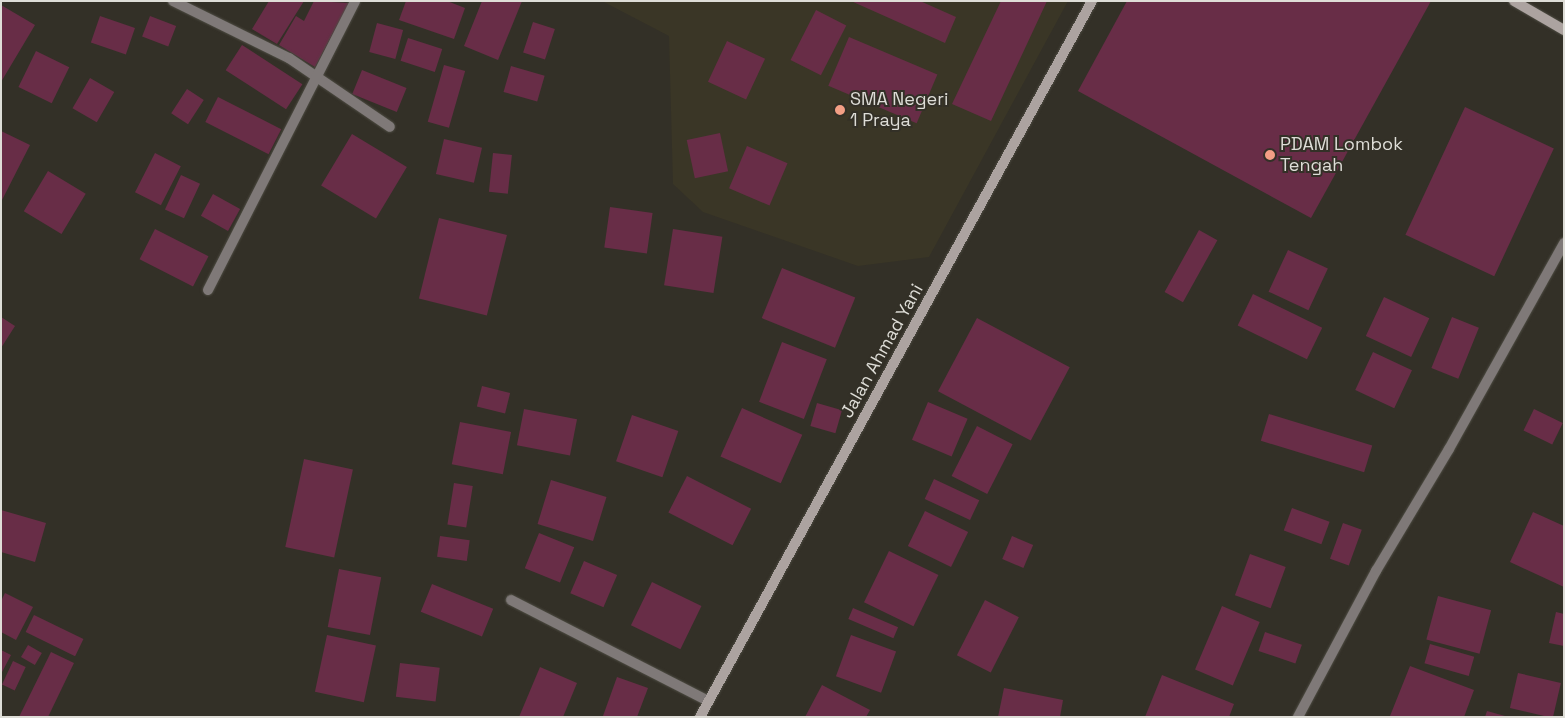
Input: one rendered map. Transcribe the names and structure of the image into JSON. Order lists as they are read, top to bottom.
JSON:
{
  "streets": {
    "street": ["Jalan Ahmad Yani"]
  },
  "places": ["SMA Negeri 1 Praya", "PDAM Lombok Tengah"]
}
